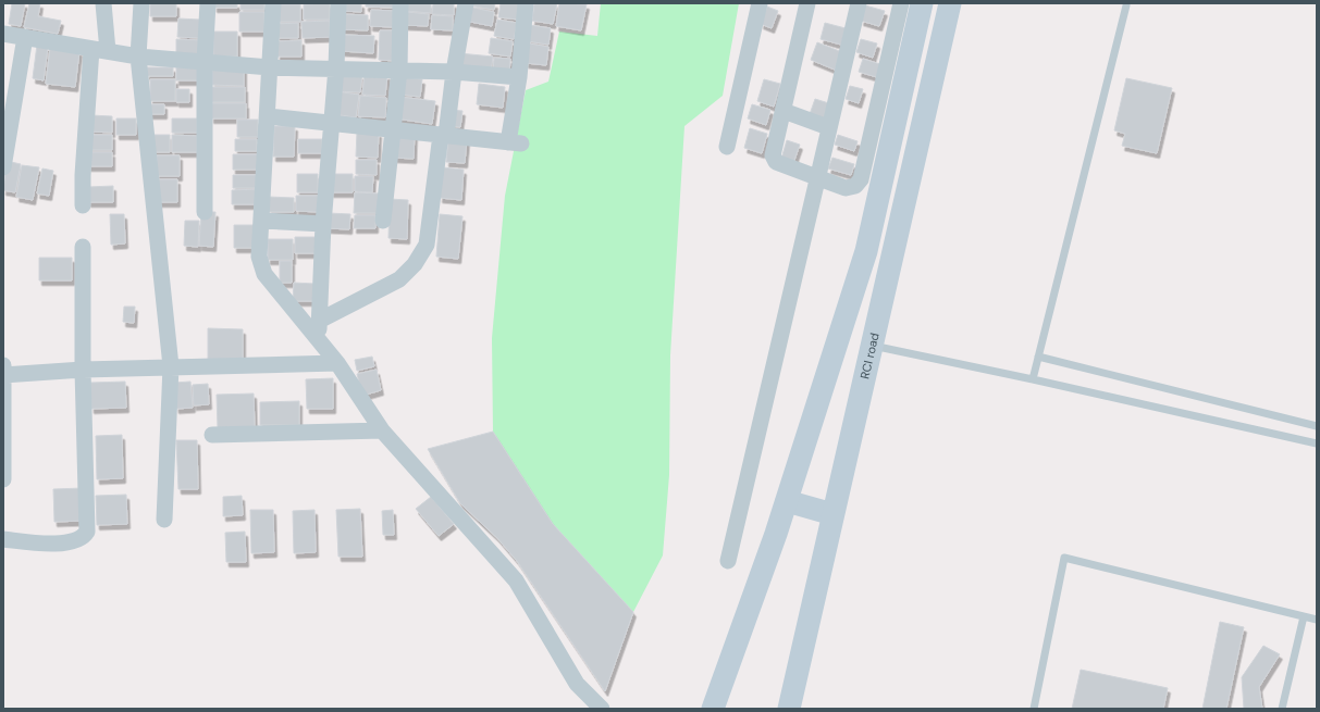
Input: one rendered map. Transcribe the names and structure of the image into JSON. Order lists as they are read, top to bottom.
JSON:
{
  "streets": {
    "main road": ["RCI road"]
  }
}
